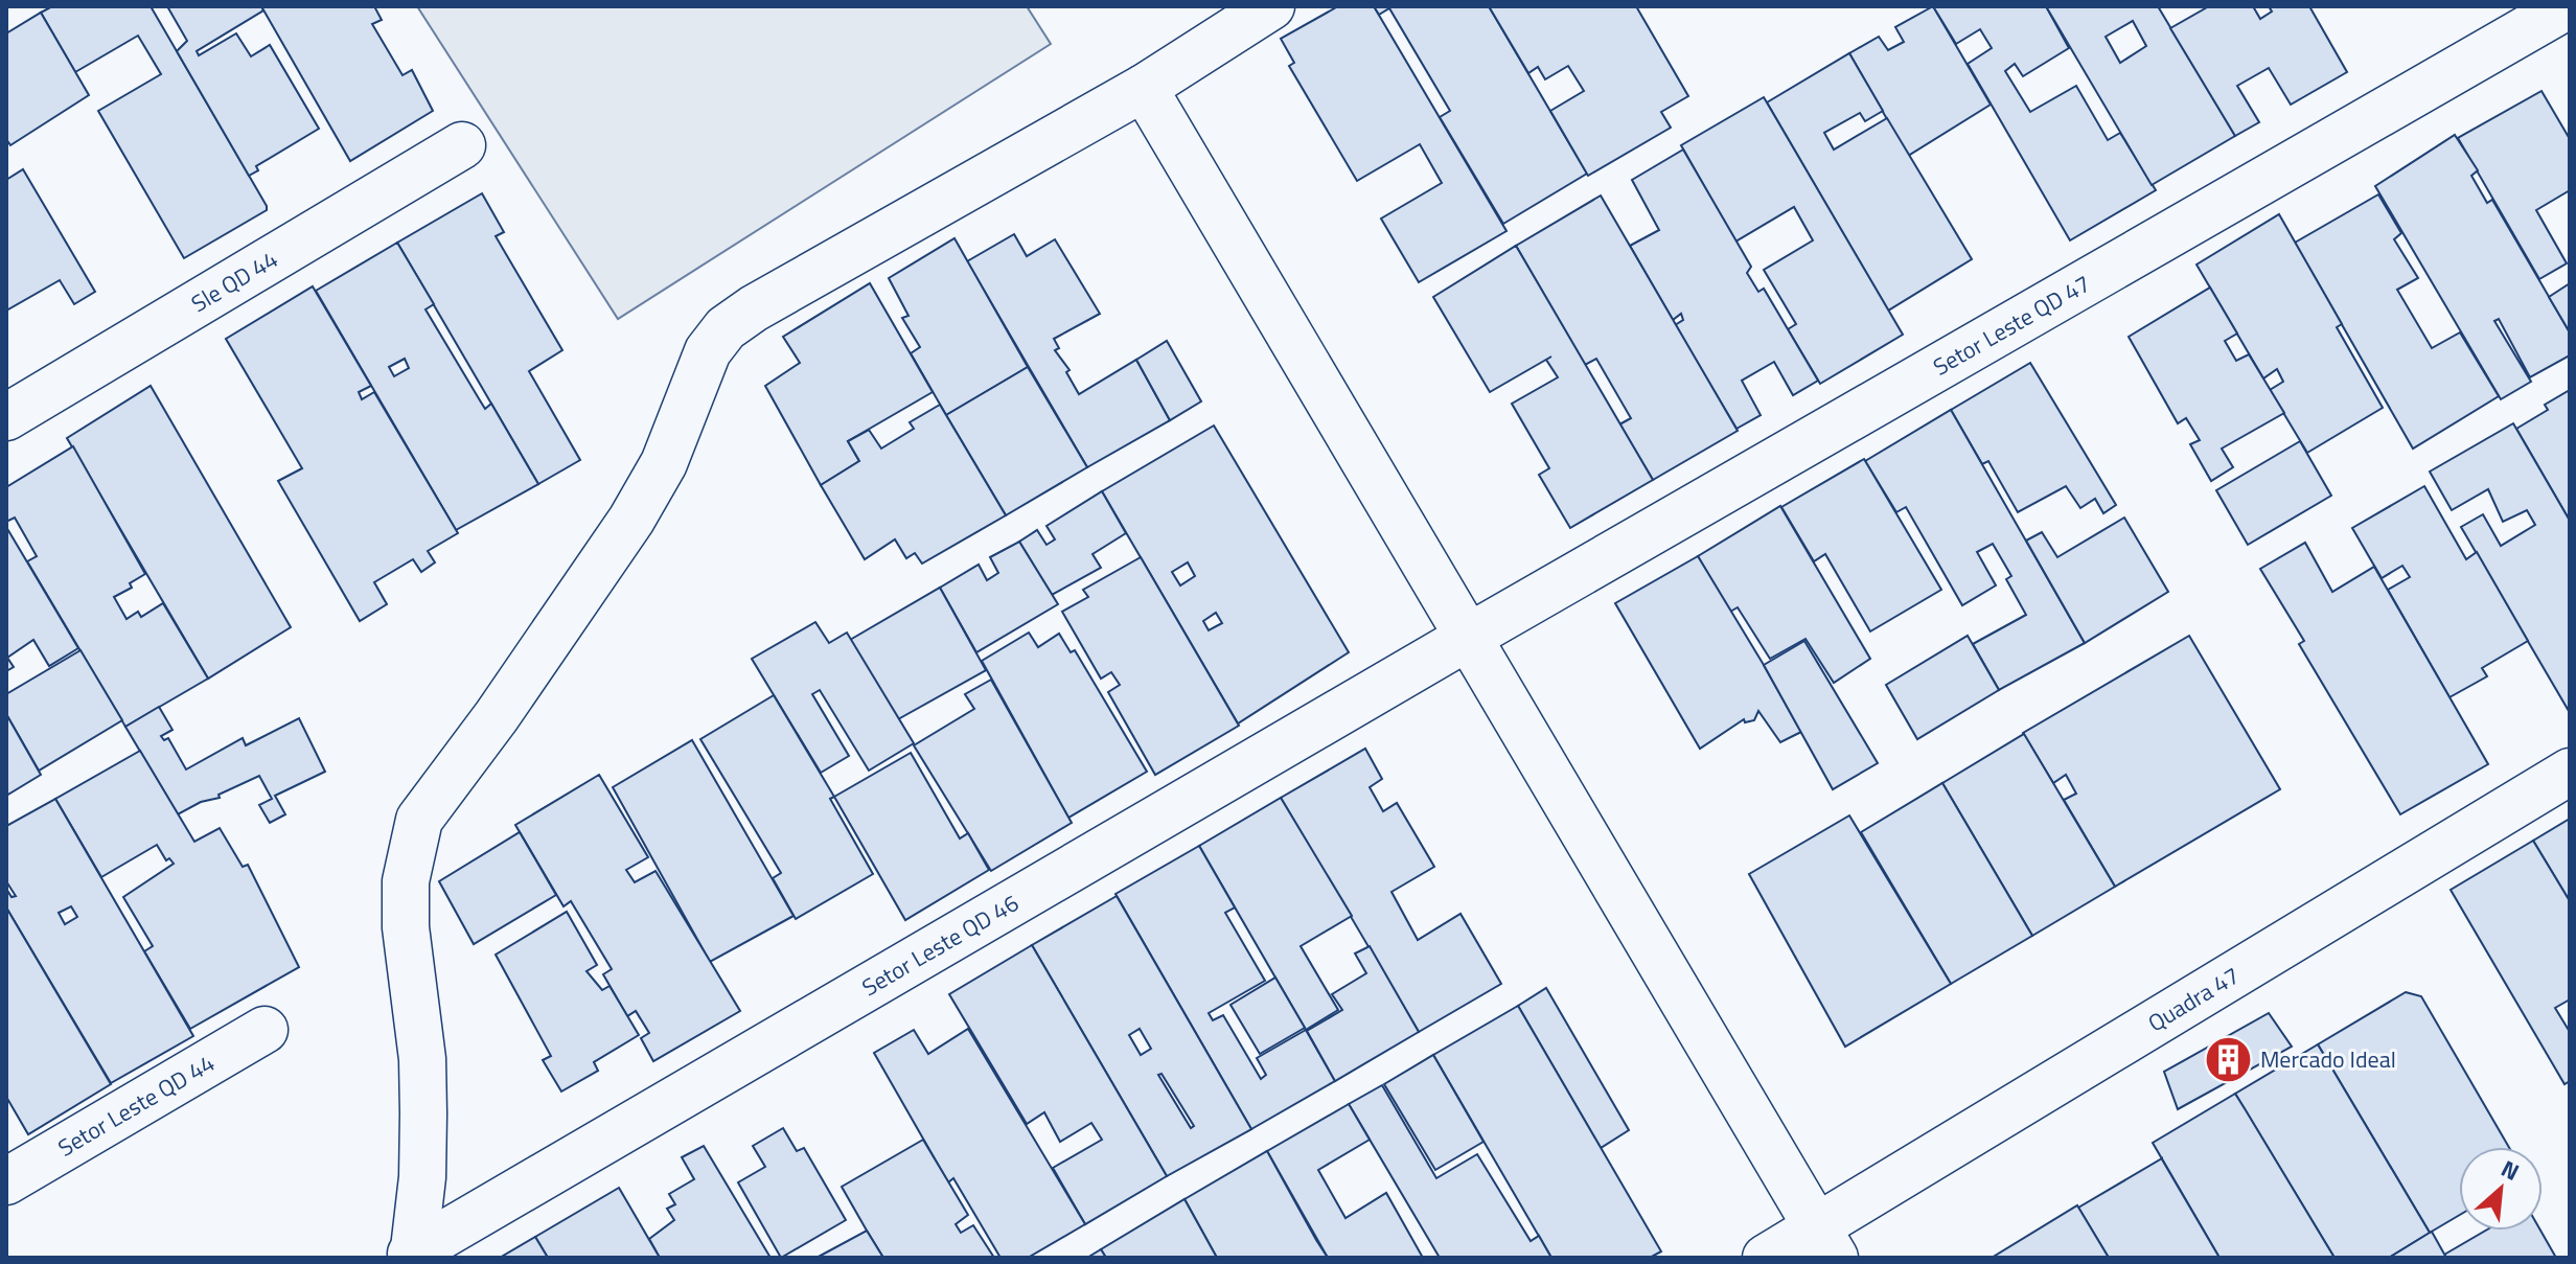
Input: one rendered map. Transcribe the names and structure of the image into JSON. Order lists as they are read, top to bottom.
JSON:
{
  "streets": {
    "street": [
      "Sle QD 44",
      "Setor Leste QD 47",
      "Setor Leste QD 46",
      "Quadra 47",
      "Setor Leste QD 44"
    ]
  },
  "crossings": [
    ["Setor Leste QD 47", "Setor Leste QD 46"]
  ],
  "places": {
    "building": ["Mercado Ideal"]
  },
  "north": "top right"
}
